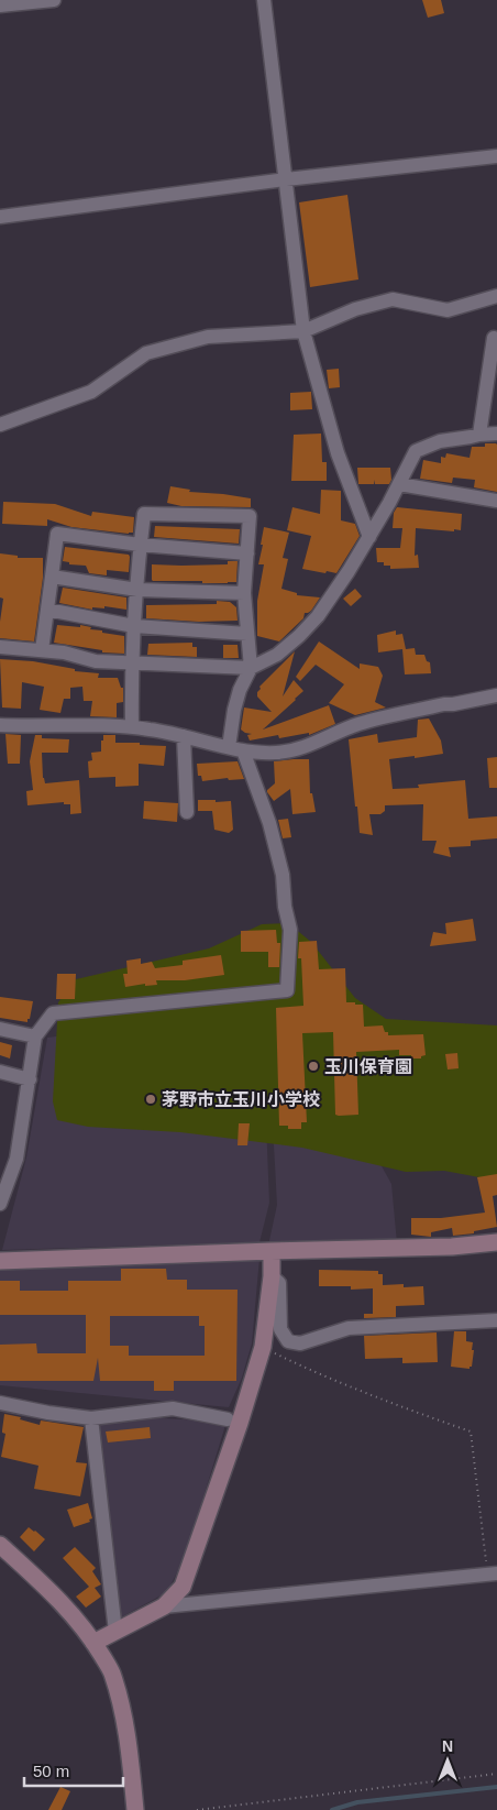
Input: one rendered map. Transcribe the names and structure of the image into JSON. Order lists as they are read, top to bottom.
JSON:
{
  "places": ["玉川保育園", "茅野市立玉川小学校"],
  "scale_bar": "50 m",
  "north": "top"
}
